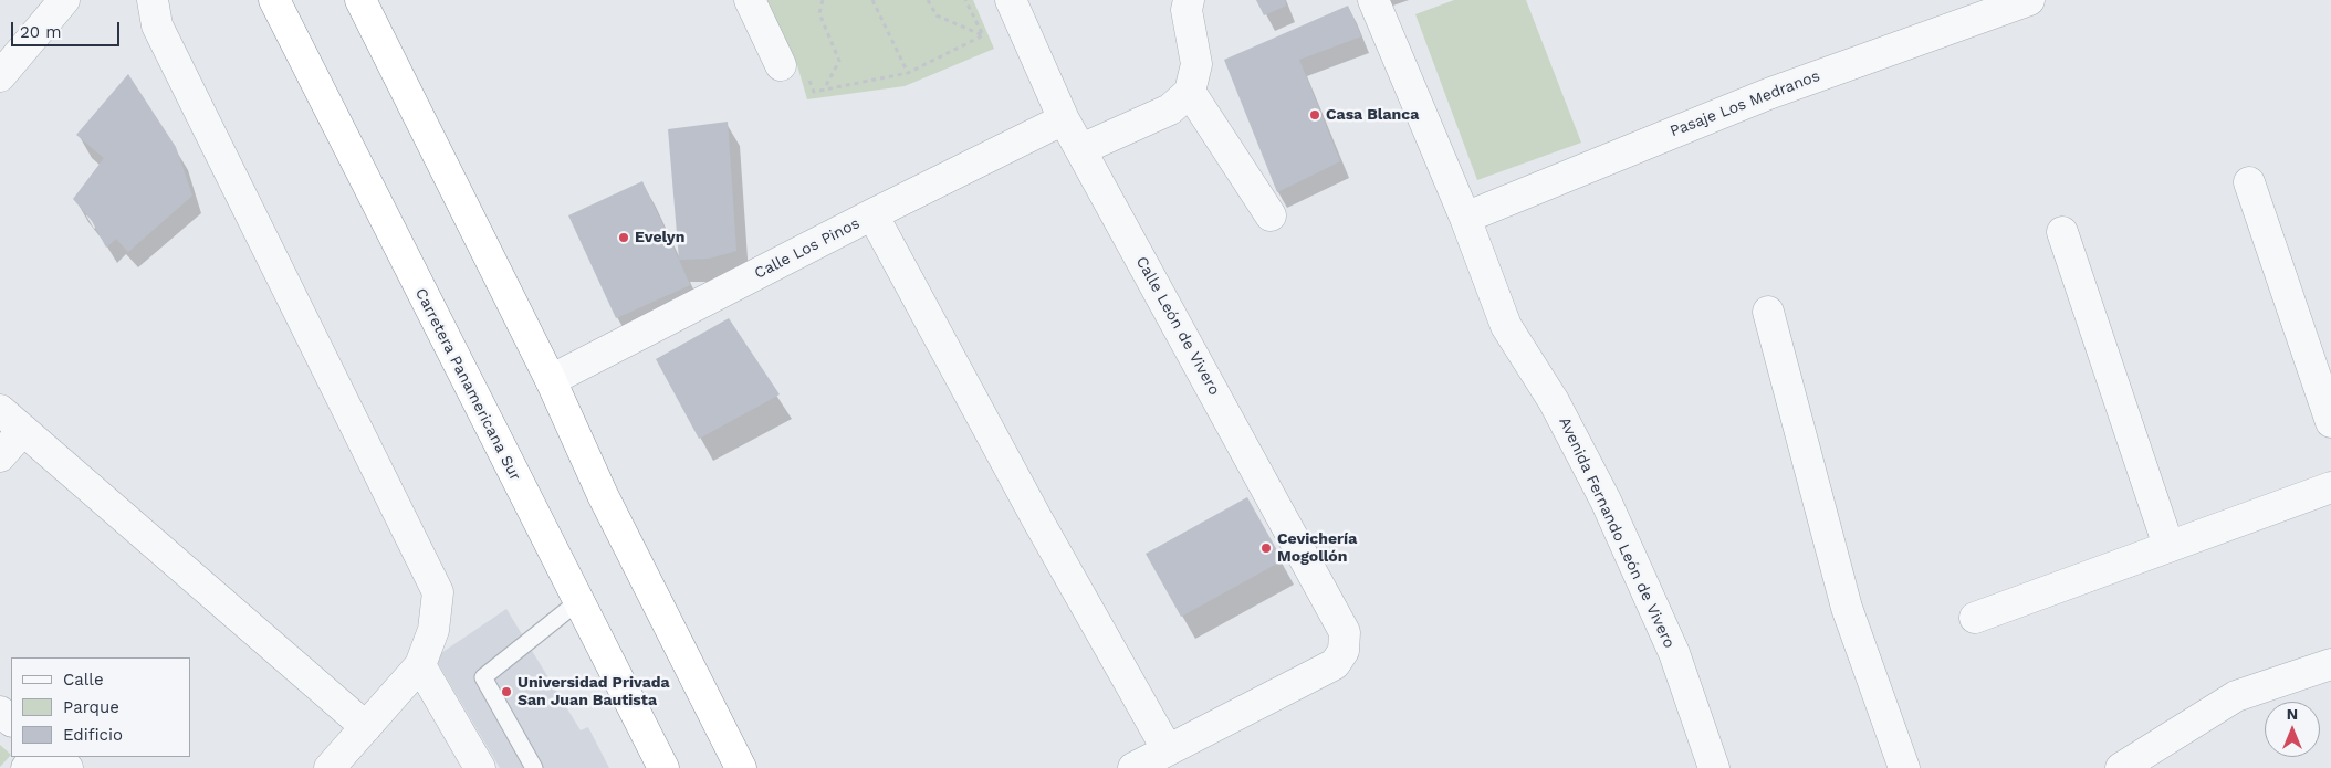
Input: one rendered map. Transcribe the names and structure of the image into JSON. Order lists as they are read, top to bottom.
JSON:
{
  "streets": {
    "highway": ["Carretera Panamericana Sur"],
    "street": [
      "Pasaje Los Medranos",
      "Calle Los Pinos",
      "Calle León de Vivero",
      "Avenida Fernando León de Vivero"
    ]
  },
  "crossings": [
    ["Pasaje Los Medranos", "Avenida Fernando León de Vivero"],
    ["Calle Los Pinos", "Calle León de Vivero"]
  ],
  "places": [
    "Casa Blanca",
    "Evelyn",
    "Cevichería Mogollón",
    "Universidad Privada San Juan Bautista"
  ],
  "legend": ["Calle", "Parque", "Edificio"],
  "scale_bar": "20 m",
  "north": "top"
}
